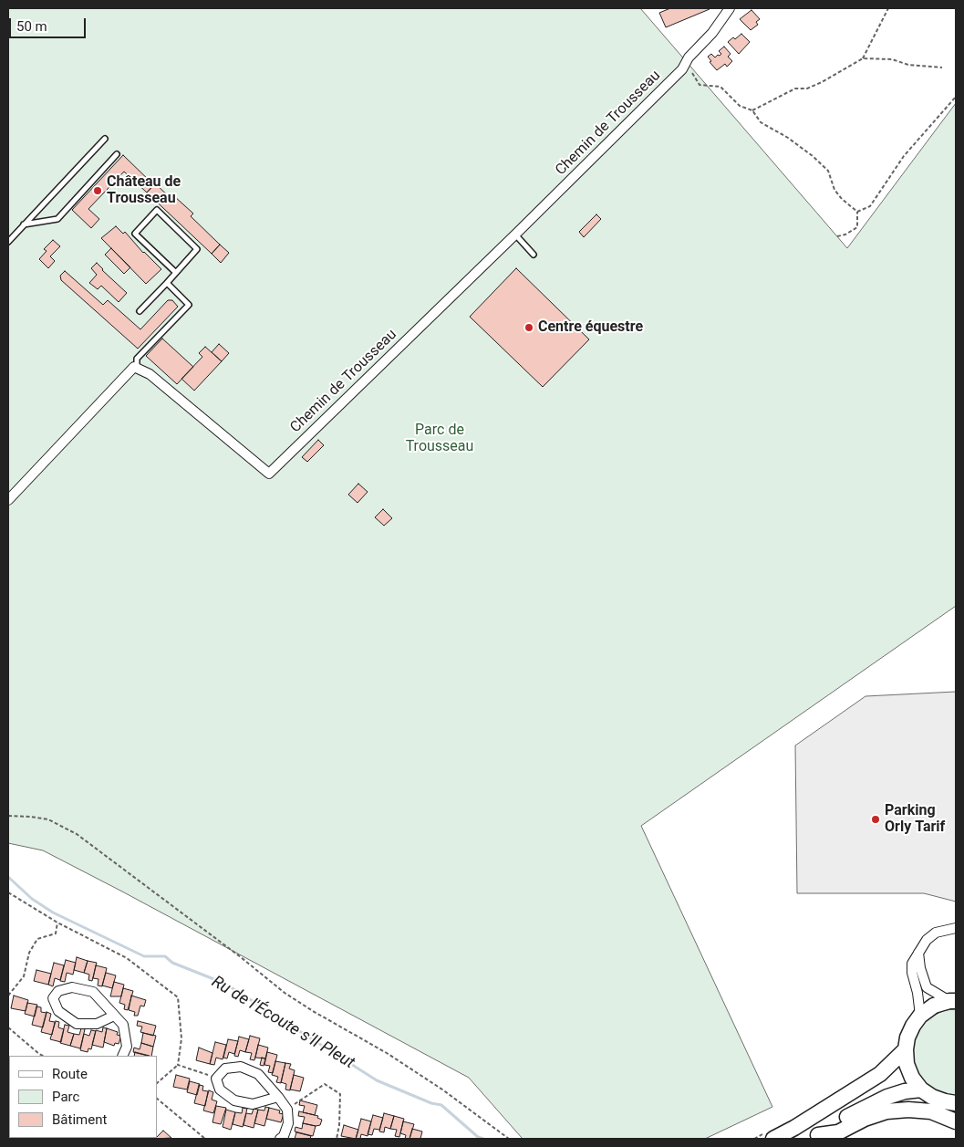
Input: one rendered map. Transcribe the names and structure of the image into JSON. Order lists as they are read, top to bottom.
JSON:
{
  "streets": {
    "street": ["Chemin de Trousseau"]
  },
  "water": ["Ru de l'Écoute s'Il Pleut"],
  "parks": ["Parc de Trousseau"],
  "places": ["Château de Trousseau", "Centre équestre", "Parking Orly Tarif"],
  "legend": ["Route", "Parc", "Bâtiment"],
  "scale_bar": "50 m"
}
